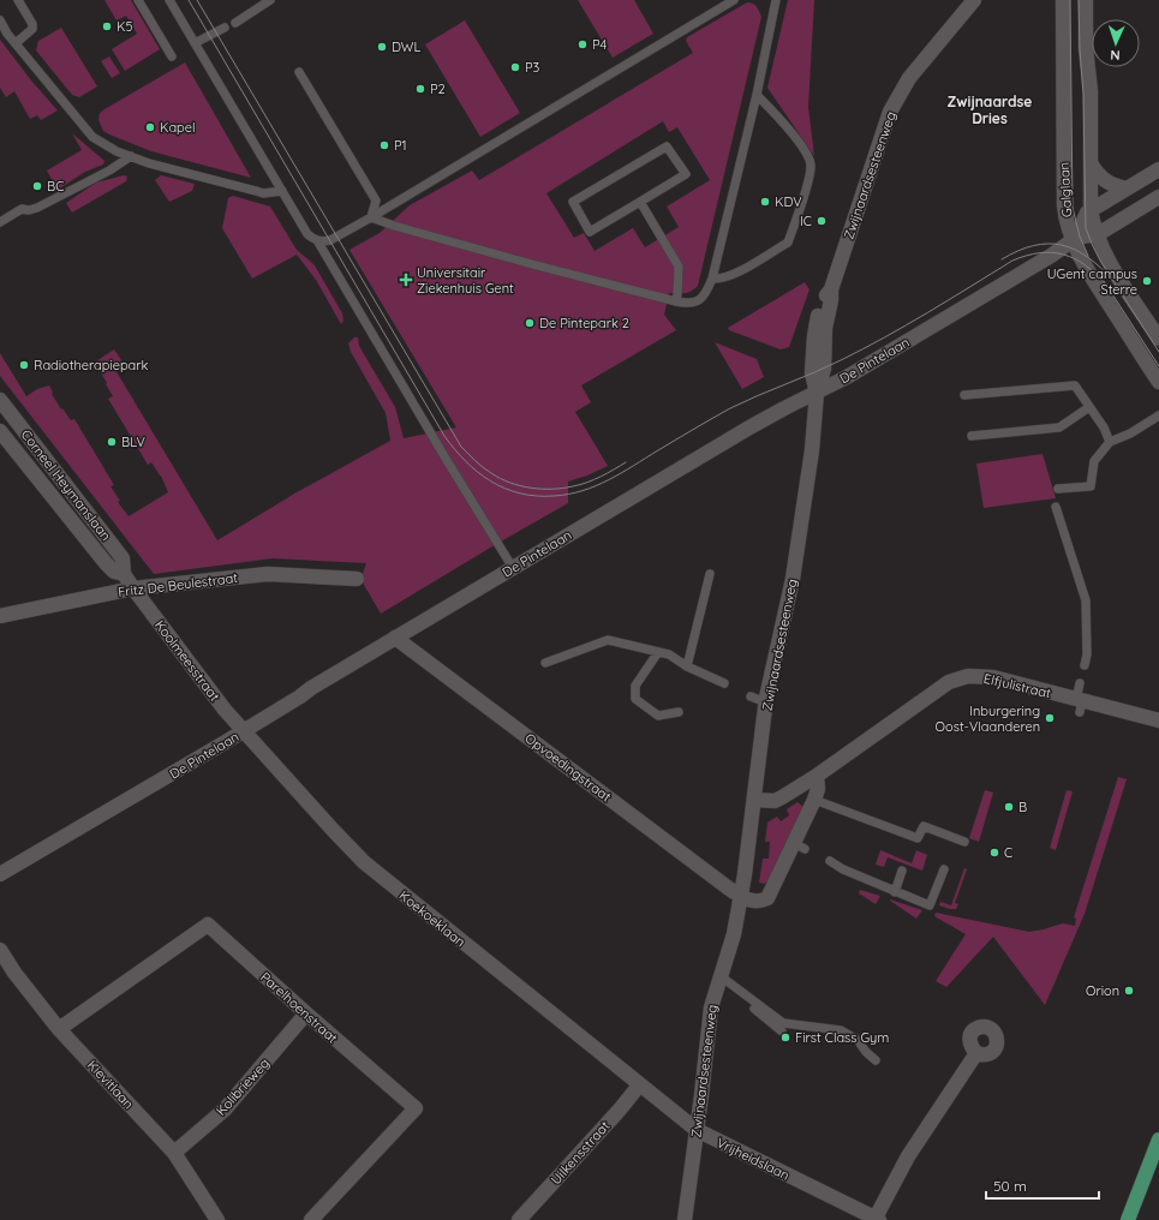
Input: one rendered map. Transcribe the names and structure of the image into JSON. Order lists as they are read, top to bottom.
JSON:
{
  "streets": {
    "street": [
      "Zwijnaardsesteenweg",
      "Galglaan",
      "De Pintelaan",
      "Corneel Heymanslaan",
      "Fritz De Beulestraat",
      "Koolmeesstraat",
      "Elfjulistraat",
      "Opvoedingstraat",
      "Koekoeklaan",
      "Parelhoenstraat",
      "Kievitlaan",
      "Kolibrieweg",
      "Uilkensstraat",
      "Vrijheidslaan"
    ]
  },
  "crossings": [
    ["Zwijnaardsesteenweg", "De Pintelaan"],
    ["Zwijnaardsesteenweg", "Elfjulistraat"],
    ["Zwijnaardsesteenweg", "Opvoedingstraat"],
    ["Zwijnaardsesteenweg", "Vrijheidslaan"],
    ["Galglaan", "De Pintelaan"],
    ["De Pintelaan", "Koolmeesstraat"],
    ["De Pintelaan", "Opvoedingstraat"],
    ["De Pintelaan", "Koekoeklaan"],
    ["Corneel Heymanslaan", "Fritz De Beulestraat"],
    ["Corneel Heymanslaan", "Koolmeesstraat"],
    ["Fritz De Beulestraat", "Koolmeesstraat"],
    ["Koolmeesstraat", "Koekoeklaan"],
    ["Koekoeklaan", "Uilkensstraat"],
    ["Koekoeklaan", "Vrijheidslaan"],
    ["Parelhoenstraat", "Kievitlaan"],
    ["Parelhoenstraat", "Kolibrieweg"],
    ["Kievitlaan", "Kolibrieweg"],
    ["Uilkensstraat", "Vrijheidslaan"]
  ],
  "districts": ["Zwijnaardse Dries"],
  "places": {
    "other": [
      "K5",
      "P4",
      "DWL",
      "P3",
      "P2",
      "Kapel",
      "P1",
      "BC",
      "KDV",
      "IC",
      "UGent campus Sterre",
      "De Pintepark 2",
      "Radiotherapiepark",
      "BLV",
      "Inburgering Oost-Vlaanderen",
      "B",
      "C",
      "Orion",
      "First Class Gym"
    ],
    "health": ["Universitair Ziekenhuis Gent"]
  },
  "scale_bar": "50 m",
  "north": "bottom"
}
